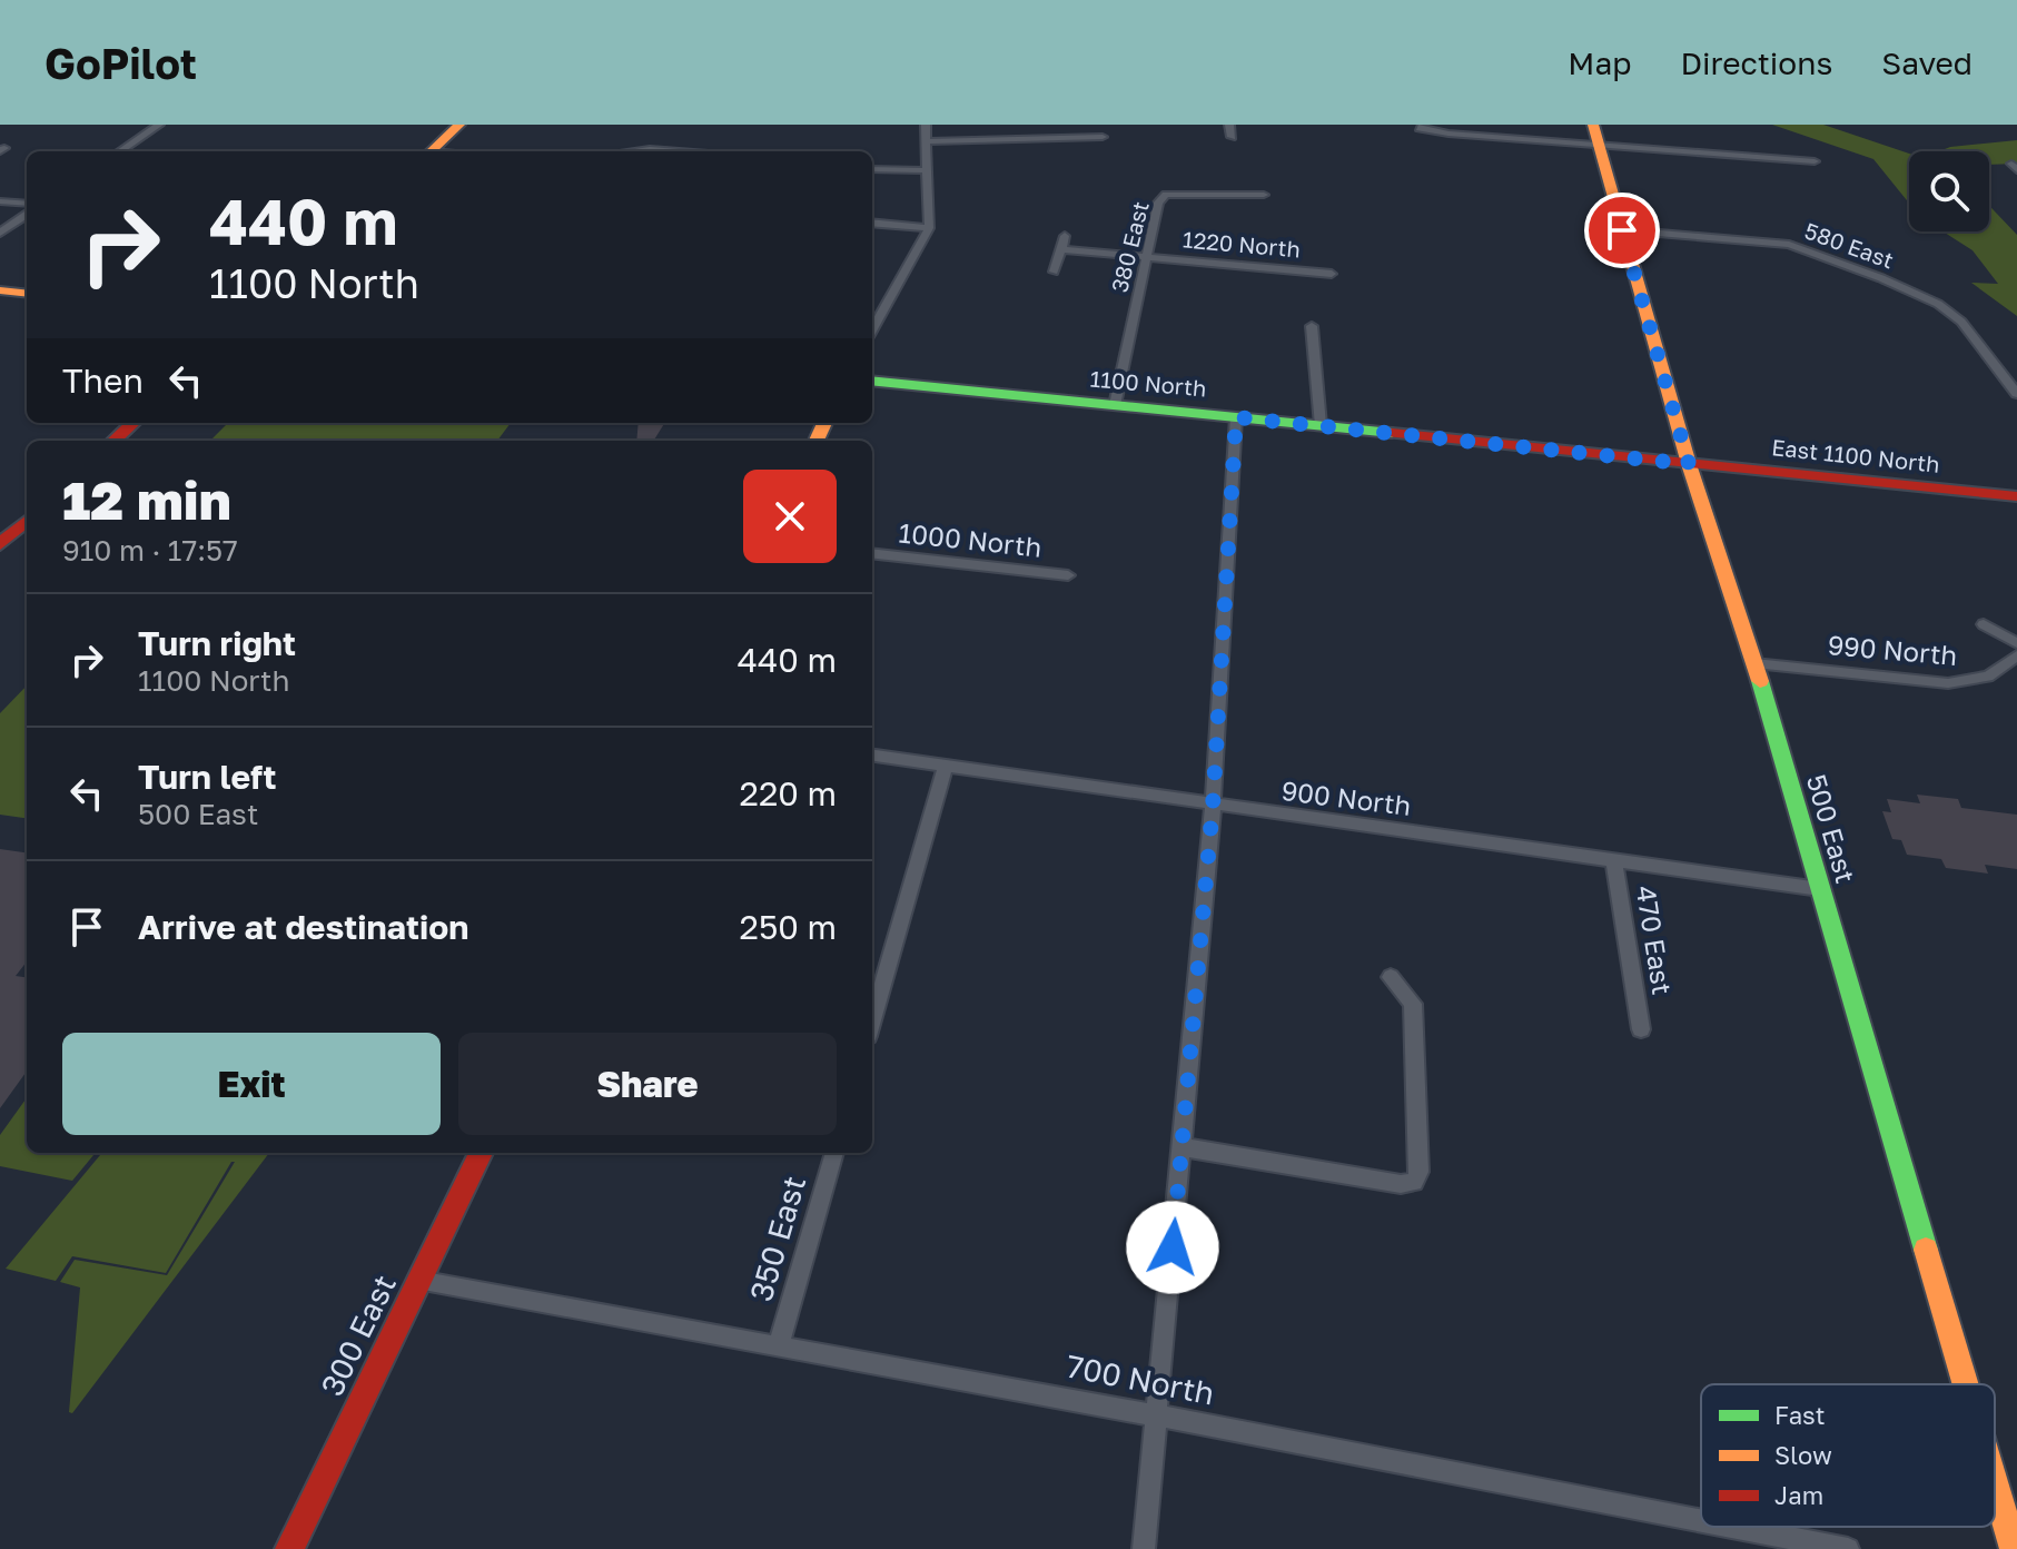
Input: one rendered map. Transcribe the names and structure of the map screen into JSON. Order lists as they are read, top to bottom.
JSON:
{
  "streets": {
    "street": [
      "1220 North",
      "580 East",
      "380 East",
      "1100 North",
      "East 1100 North",
      "1000 North",
      "990 North",
      "900 North",
      "500 East",
      "470 East",
      "350 East",
      "300 East",
      "700 North"
    ]
  },
  "crossings": [
    ["1220 North", "380 East"],
    ["580 East", "500 East"],
    ["380 East", "1100 North"],
    ["1100 North", "East 1100 North"],
    ["1100 North", "500 East"],
    ["East 1100 North", "500 East"],
    ["990 North", "500 East"],
    ["900 North", "500 East"],
    ["900 North", "470 East"],
    ["350 East", "700 North"],
    ["300 East", "700 North"]
  ],
  "legend": ["Fast", "Slow", "Jam"],
  "page": {
    "header": "GoPilot",
    "nav": ["Map", "Directions", "Saved"],
    "turn": ["440 m", "1100 North"],
    "then": "Then",
    "heading": ["12 min", "910 m · 17:57"],
    "list": [
      {
        "name": "Turn right",
        "note": "1100 North",
        "value": "440 m"
      },
      {
        "name": "Turn left",
        "note": "500 East",
        "value": "220 m"
      },
      {
        "name": "Arrive at destination",
        "value": "250 m"
      }
    ],
    "buttons": ["Exit", "Share"]
  }
}
